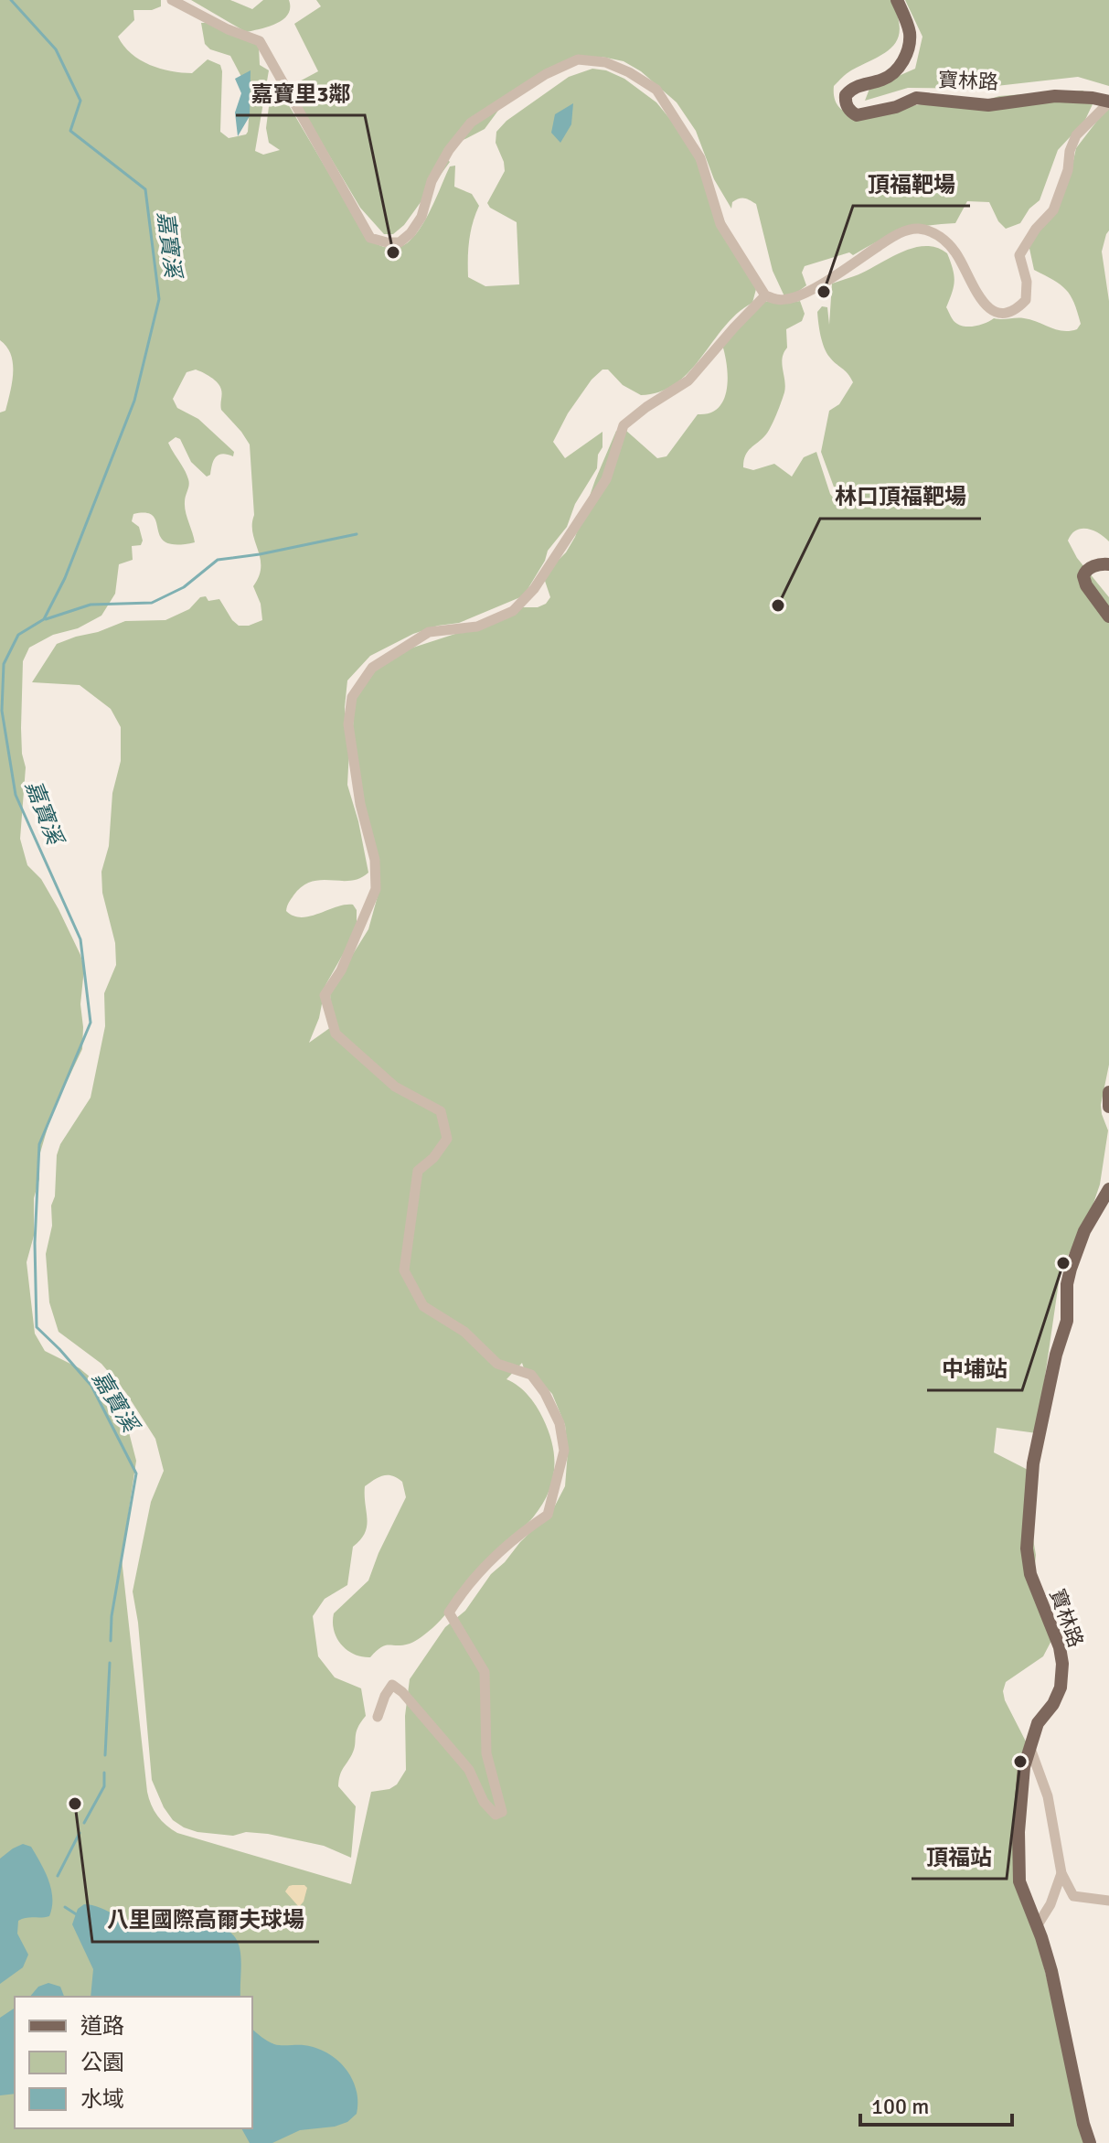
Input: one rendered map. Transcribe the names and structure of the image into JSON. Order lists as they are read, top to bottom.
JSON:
{
  "streets": {
    "main road": ["寶林路"]
  },
  "water": ["嘉寶溪"],
  "places": [
    "嘉寶里3鄰",
    "頂福靶場",
    "林口頂福靶場",
    "中埔站",
    "頂福站",
    "八里國際高爾夫球場"
  ],
  "legend": ["道路", "公園", "水域"],
  "scale_bar": "100 m"
}
